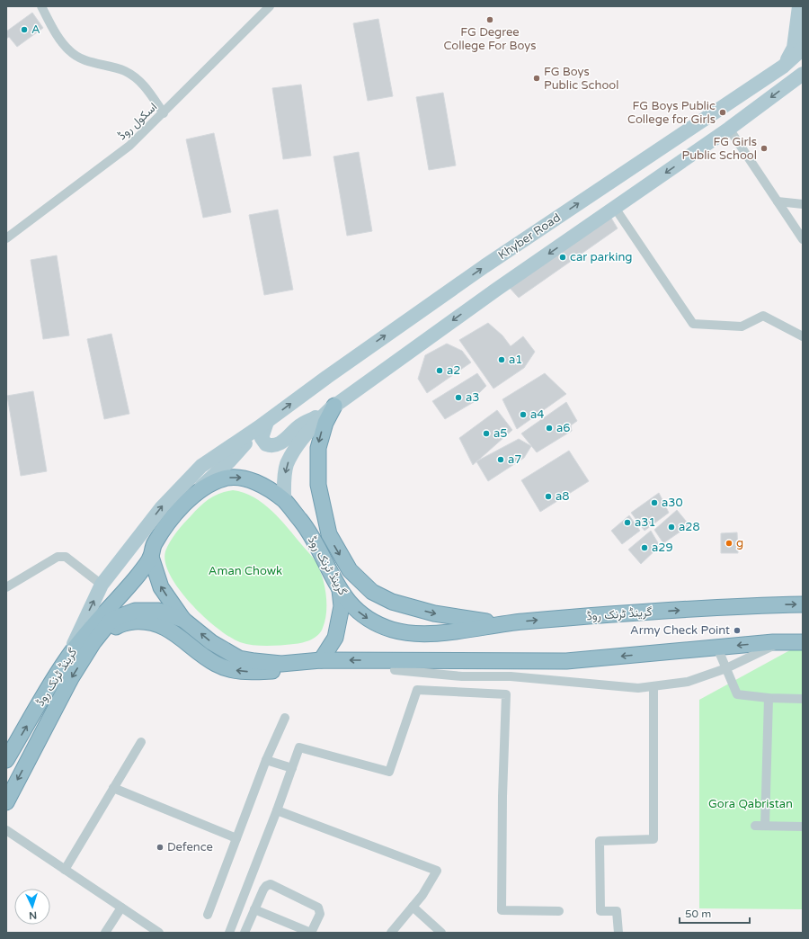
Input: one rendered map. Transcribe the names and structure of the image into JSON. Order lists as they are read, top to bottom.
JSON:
{
  "streets": {
    "highway": ["گرینڈ ٹرنک روڈ"],
    "main road": ["Khyber Road"],
    "street": ["اسکول روڈ"]
  },
  "parks": ["Aman Chowk", "Gora Qabristan"],
  "places": [
    "FG Degree College For Boys",
    "A",
    "FG Boys Public School",
    "FG Boys Public College for Girls",
    "FG Girls Public School",
    "car parking",
    "a1",
    "a2",
    "a3",
    "a4",
    "a6",
    "a5",
    "a7",
    "a8",
    "a30",
    "a31",
    "a28",
    "g",
    "a29",
    "Army Check Point",
    "Defence"
  ],
  "scale_bar": "50 m",
  "north": "bottom"
}
